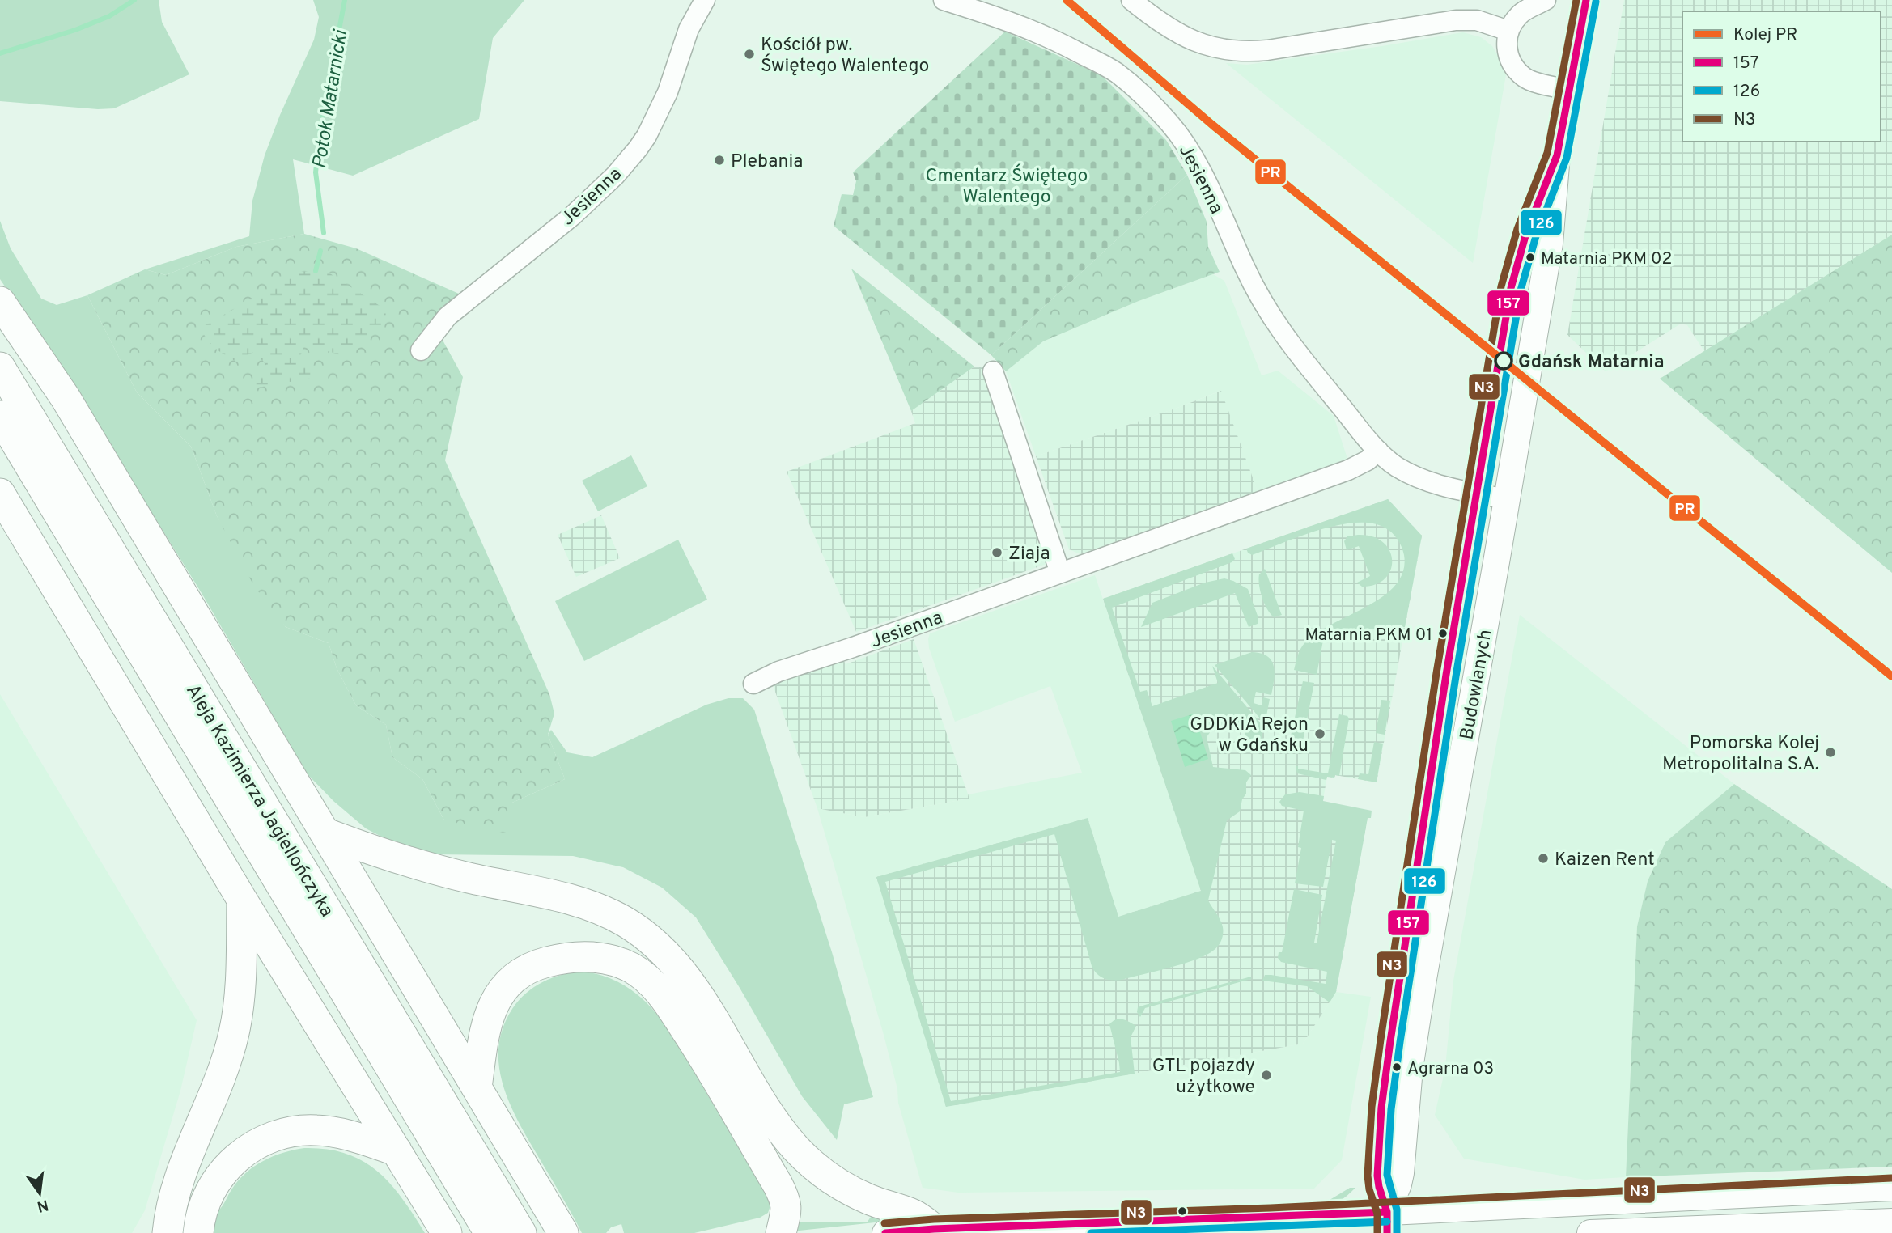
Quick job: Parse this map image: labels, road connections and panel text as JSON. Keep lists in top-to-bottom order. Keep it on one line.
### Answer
{"streets":{"highway":["Aleja Kazimierza Jagiellończyka"],"main road":["Budowlanych"],"street":["Jesienna"]},"crossings":[["Jesienna","Budowlanych"]],"water":["Potok Matarnicki"],"parks":["Cmentarz Świętego Walentego"],"places":["Kościół pw. Świętego Walentego","Plebania","Matarnia PKM 02","Gdańsk Matarnia","Ziaja","Matarnia PKM 01","GDDKiA Rejon w Gdańsku","Pomorska Kolej Metropolitalna S.A.","Kaizen Rent","Agrarna 03","GTL pojazdy użytkowe"],"lines":["rail line PR","transit line 157","transit line N3","transit line 126"],"legend":["Kolej PR","157","126","N3"],"north":"bottom"}
